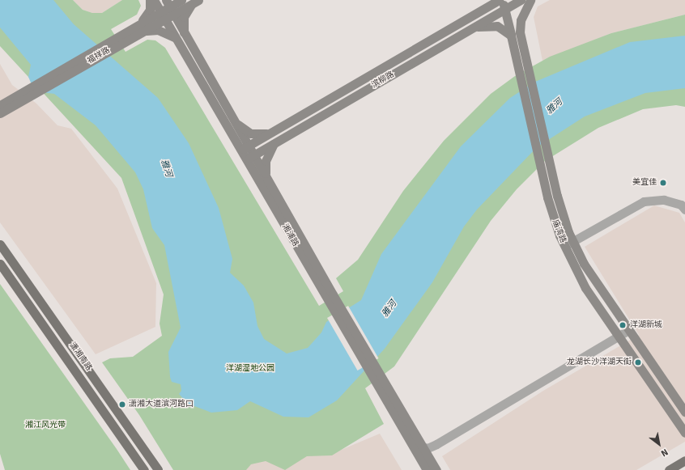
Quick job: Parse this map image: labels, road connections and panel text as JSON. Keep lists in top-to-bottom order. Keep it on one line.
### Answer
{"streets":{"main road":["福祥路","滨柳路","庙湾路","湘浦路","潇湘南路"]},"crossings":[["福祥路","湘浦路"],["滨柳路","庙湾路"],["滨柳路","湘浦路"]],"water":["雅河"],"parks":["洋湖湿地公园","湘江风光带"],"places":["美宜佳","洋湖新城","龙湖长沙洋湖天街","潇湘大道滨河路口"],"north":"bottom right"}
